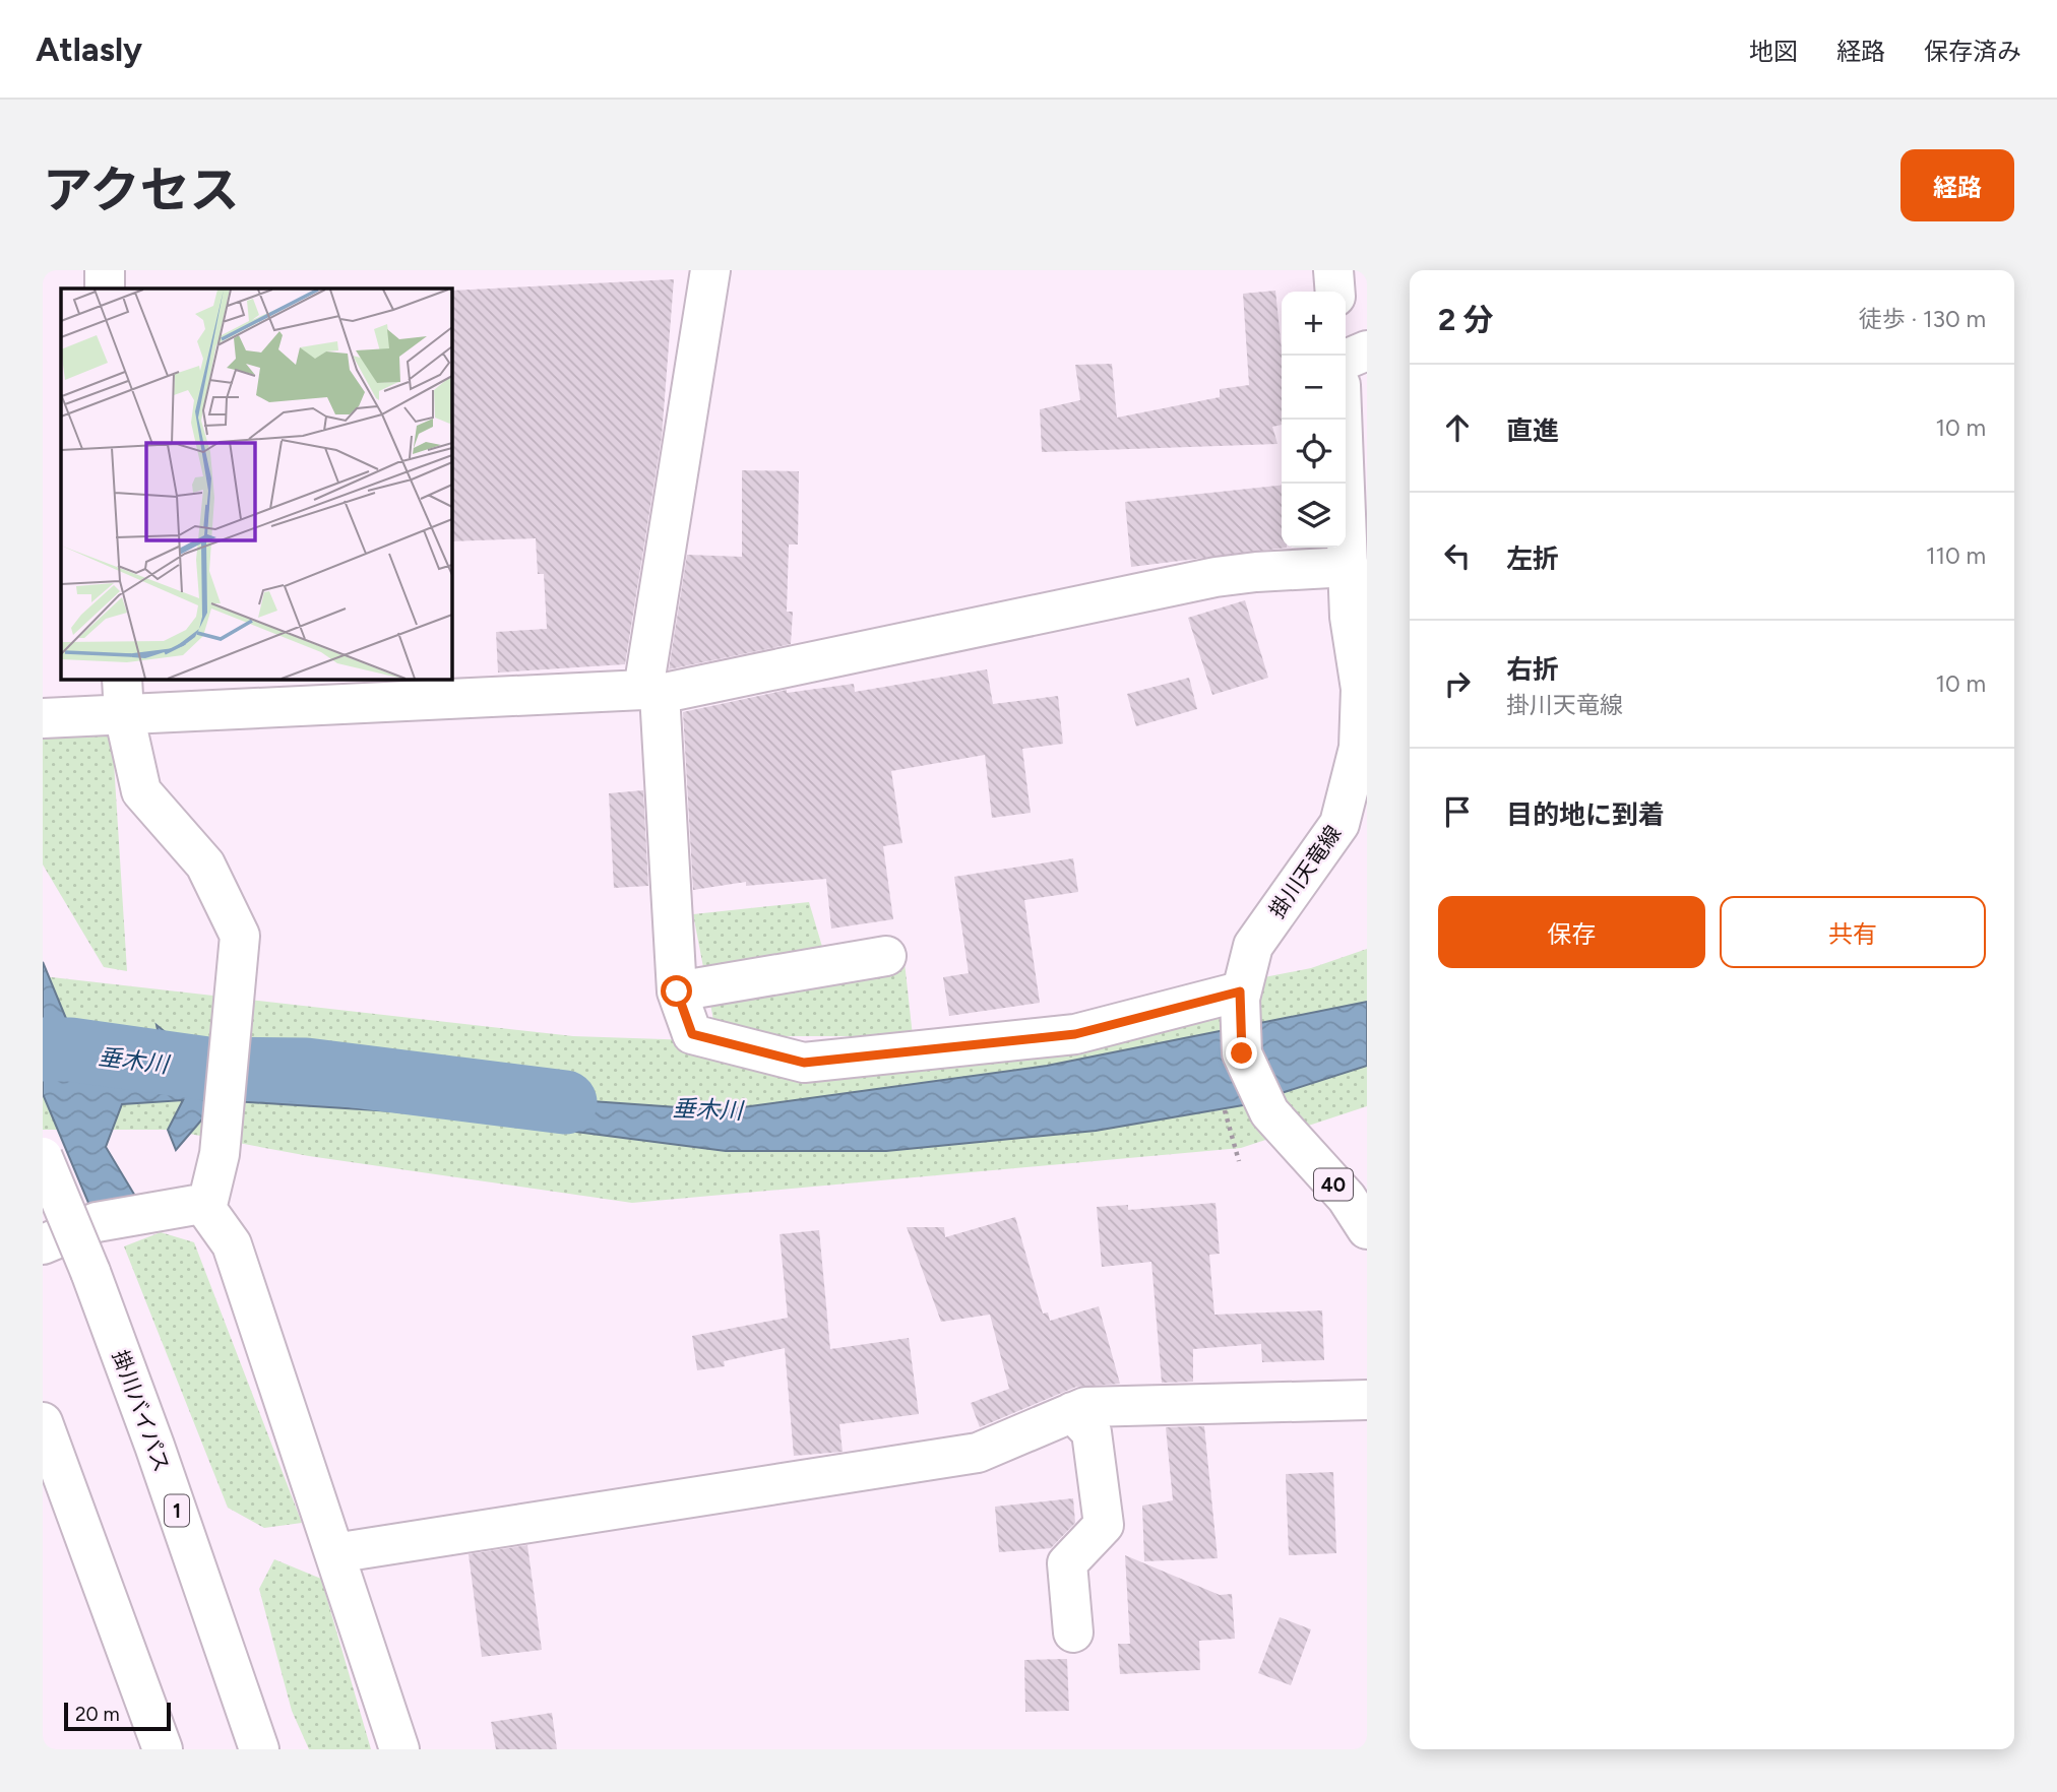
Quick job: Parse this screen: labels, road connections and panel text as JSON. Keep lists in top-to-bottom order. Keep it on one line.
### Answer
{"streets":{"main road":["掛川天竜線","40","掛川バイパス","1"]},"water":["垂木川"],"scale_bar":"20 m","page":{"header":"Atlasly","nav":["地図","経路","保存済み"],"title":"アクセス","buttons":["経路",["保存","共有"]],"heading":["2 分","徒歩 · 130 m"],"map_buttons":["+","−"],"list":[["直進","10 m"],["左折","110 m"],["右折","掛川天竜線","10 m"],"目的地に到着"],"scale":"20 m"}}
